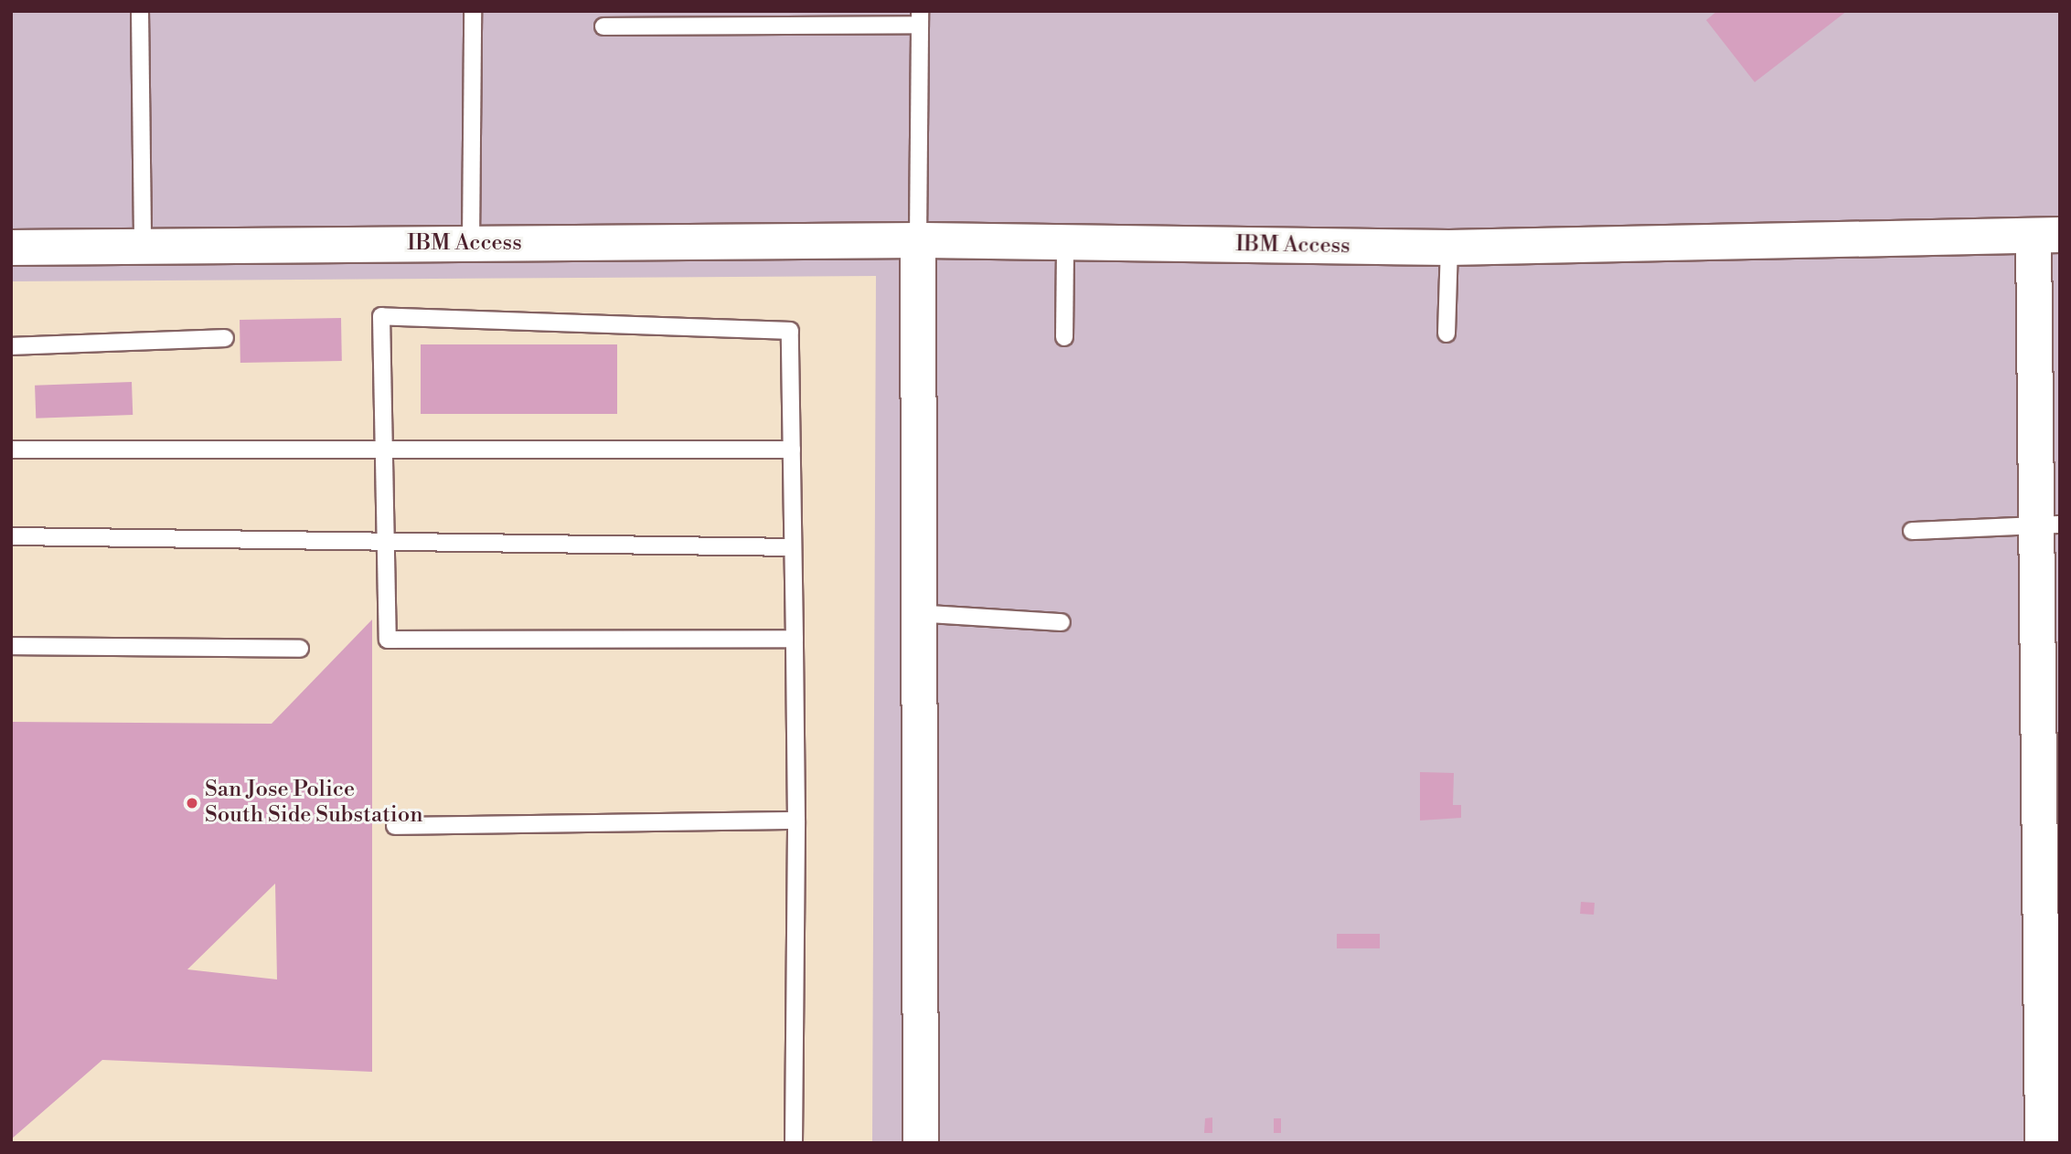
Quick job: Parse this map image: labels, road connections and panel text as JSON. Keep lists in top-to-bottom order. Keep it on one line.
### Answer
{"streets":{"street":["IBM Access"]},"places":["San Jose Police South Side Substation"]}
